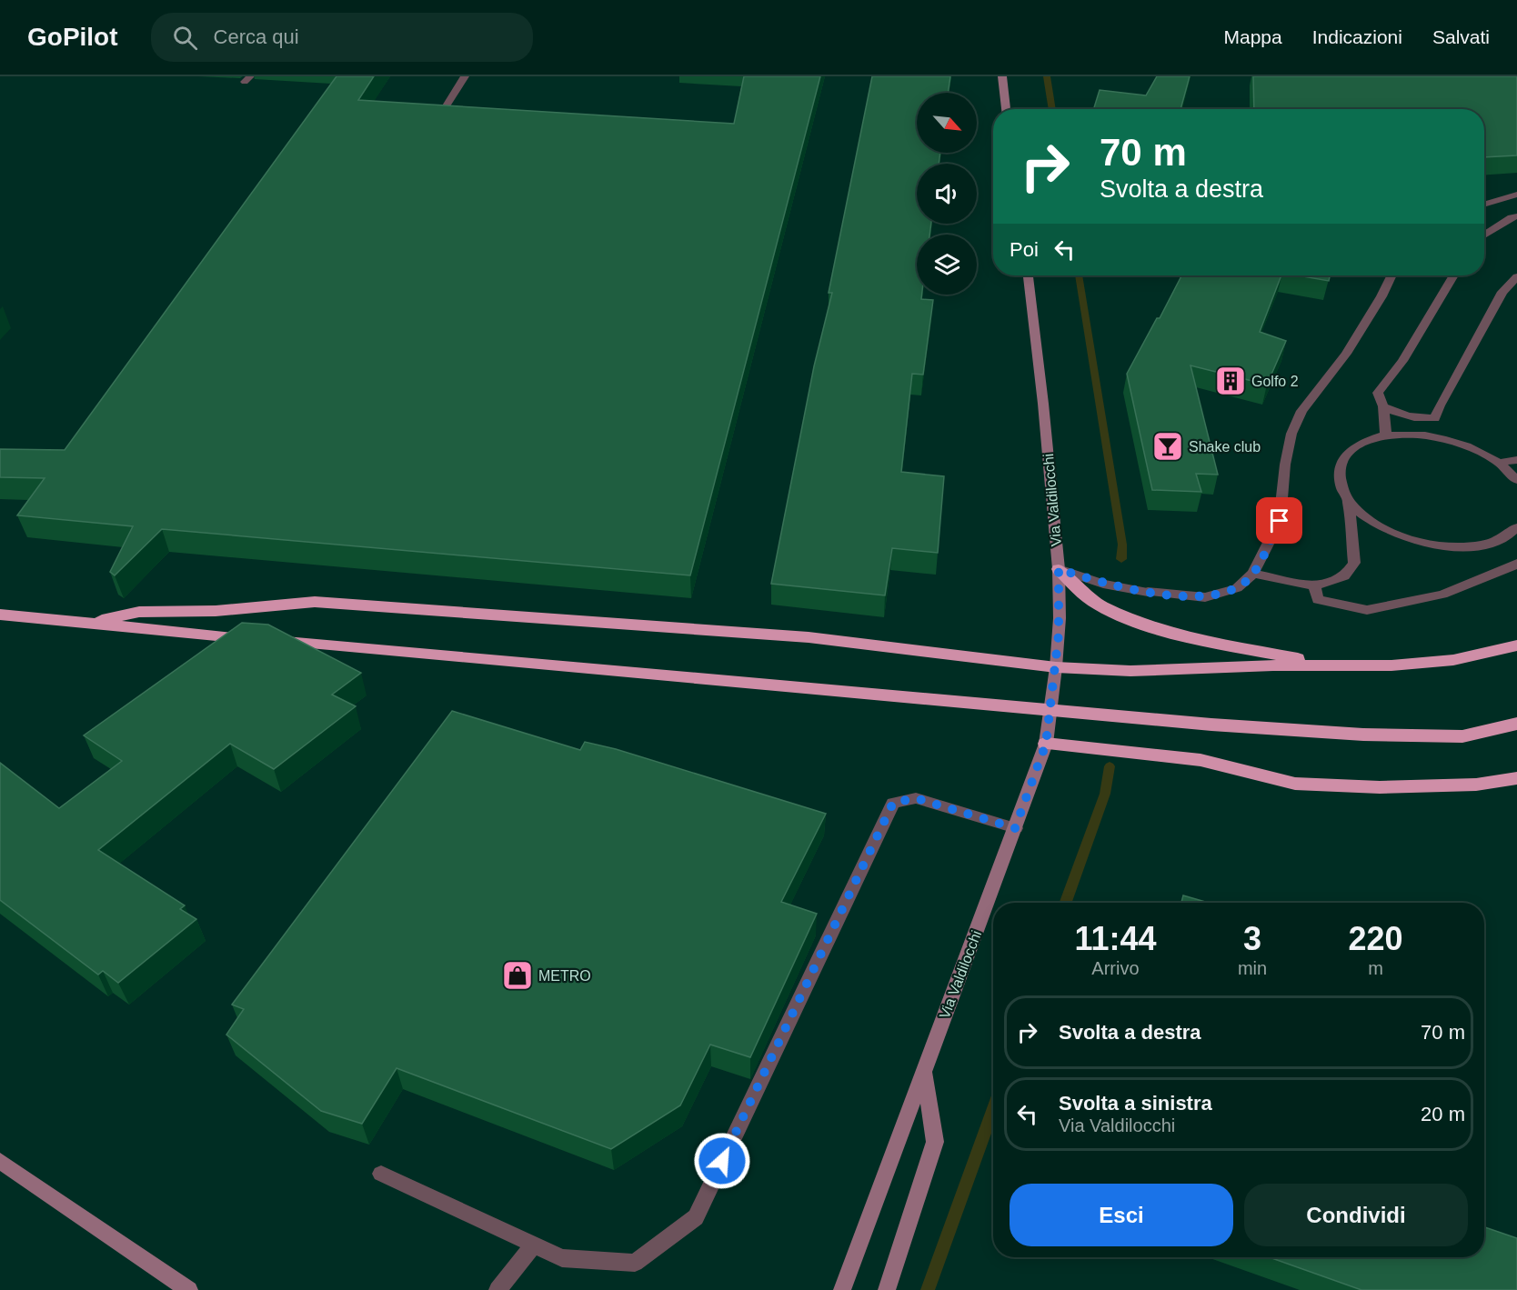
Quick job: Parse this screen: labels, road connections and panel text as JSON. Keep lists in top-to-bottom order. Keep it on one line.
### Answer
{"streets":{"main road":["Via Valdilocchi"]},"places":{"building":["Golfo 2"],"bar":["Shake club"],"shop":["METRO"]},"north":"bottom right","page":{"header":"GoPilot","search":"Cerca qui","nav":["Mappa","Indicazioni","Salvati"],"turn":["70 m","Svolta a destra"],"then":"Poi","eta":["11:44","Arrivo","3","min","220","m"],"list":[{"name":"Svolta a destra","value":"70 m"},{"name":"Svolta a sinistra","note":"Via Valdilocchi","value":"20 m"}],"buttons":["Esci","Condividi"]}}
